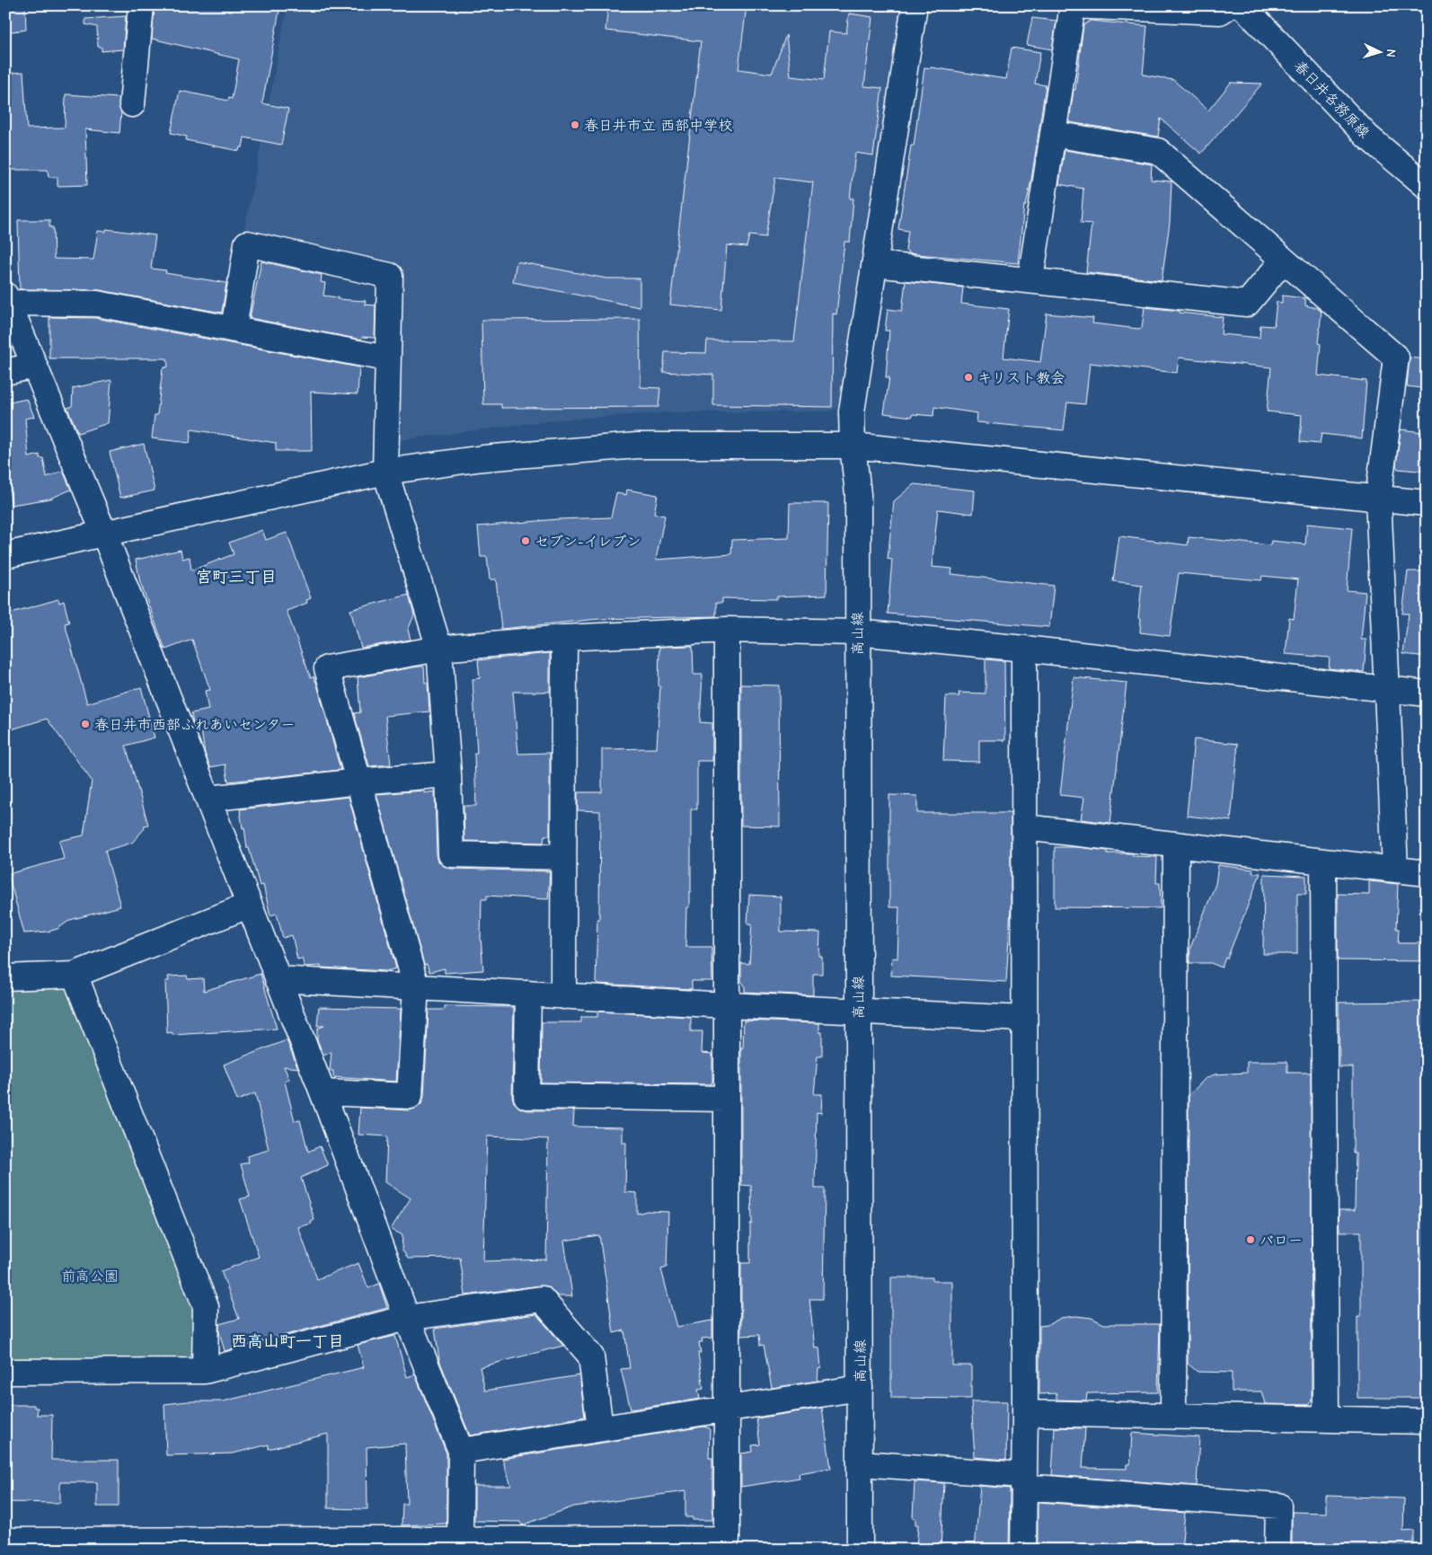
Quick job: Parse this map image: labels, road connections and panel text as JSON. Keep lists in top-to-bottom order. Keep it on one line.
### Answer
{"streets":{"street":["春日井各務原線","高山線"]},"districts":["宮町三丁目","西高山町一丁目"],"parks":["前高公園"],"places":["春日井市立 西部中学校","キリスト教会","セブン-イレブン","春日井市西部ふれあいセンター","バロー"],"north":"right"}
